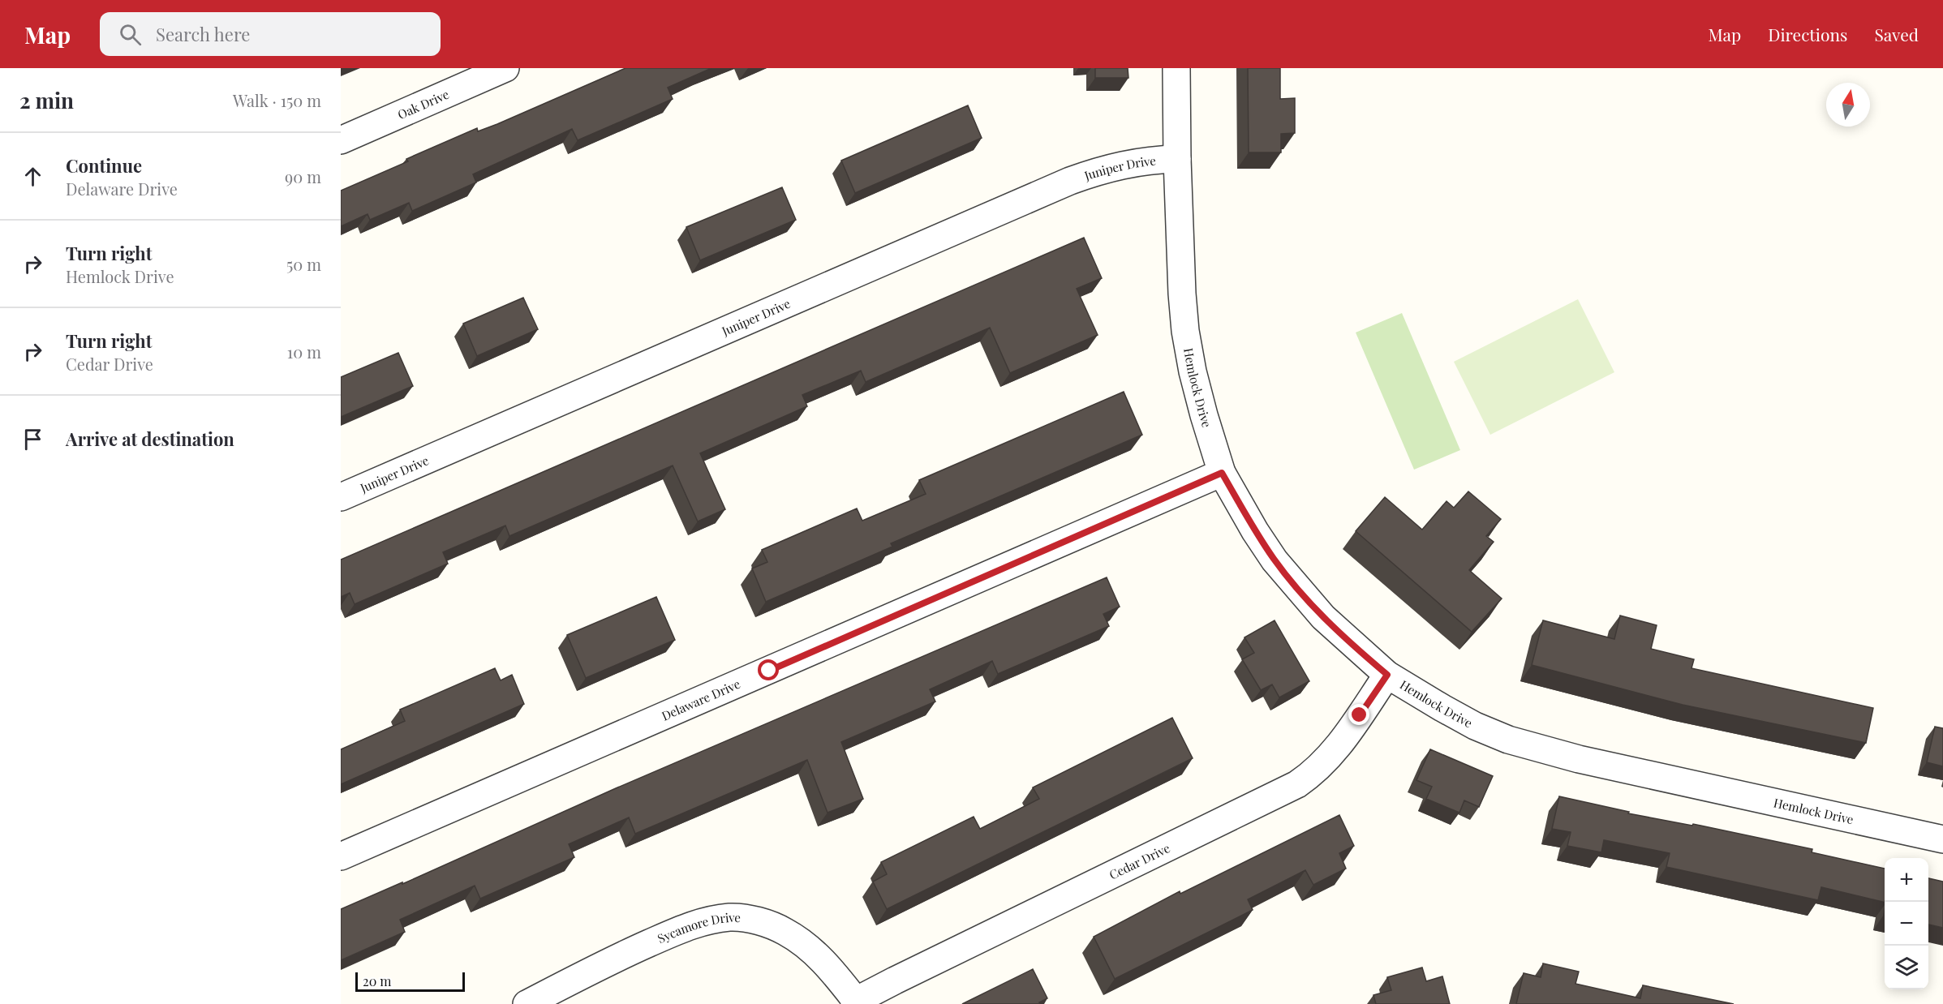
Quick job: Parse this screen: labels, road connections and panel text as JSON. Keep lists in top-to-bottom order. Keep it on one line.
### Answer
{"streets":{"street":["Oak Drive","Juniper Drive","Hemlock Drive","Delaware Drive","Cedar Drive","Sycamore Drive"]},"crossings":[["Juniper Drive","Hemlock Drive"],["Hemlock Drive","Delaware Drive"],["Hemlock Drive","Cedar Drive"],["Cedar Drive","Sycamore Drive"]],"scale_bar":"20 m","north":"top","page":{"header":"Map","search":"Search here","nav":["Map","Directions","Saved"],"heading":["2 min","Walk · 150 m"],"list":[["Continue","Delaware Drive","90 m"],["Turn right","Hemlock Drive","50 m"],["Turn right","Cedar Drive","10 m"],"Arrive at destination"],"map_buttons":["+","−"],"scale":"20 m"}}
